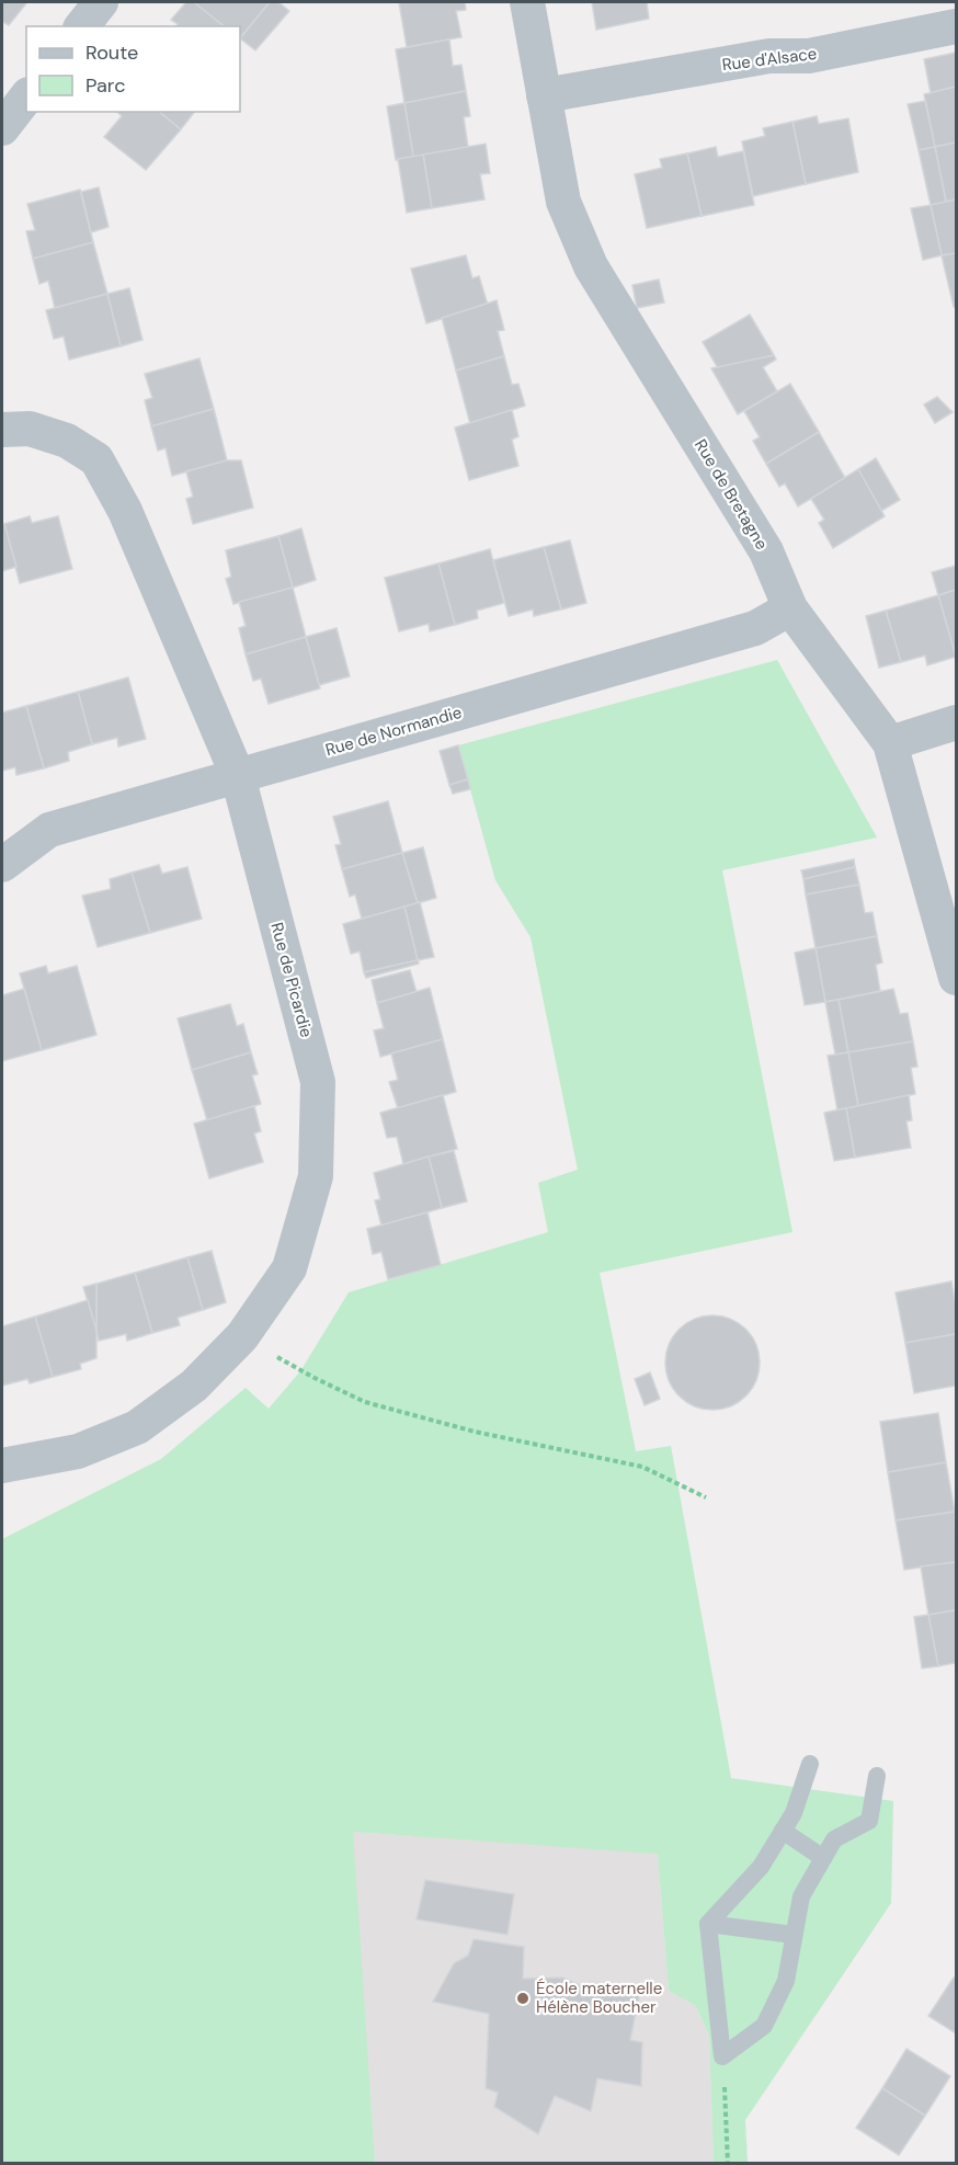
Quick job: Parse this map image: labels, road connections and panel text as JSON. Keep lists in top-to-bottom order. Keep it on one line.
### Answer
{"streets":{"street":["Rue d'Alsace","Rue de Bretagne","Rue de Normandie","Rue de Picardie"]},"crossings":[["Rue d'Alsace","Rue de Bretagne"],["Rue de Bretagne","Rue de Normandie"],["Rue de Normandie","Rue de Picardie"]],"places":["École maternelle Hélène Boucher"],"legend":["Route","Parc"]}
